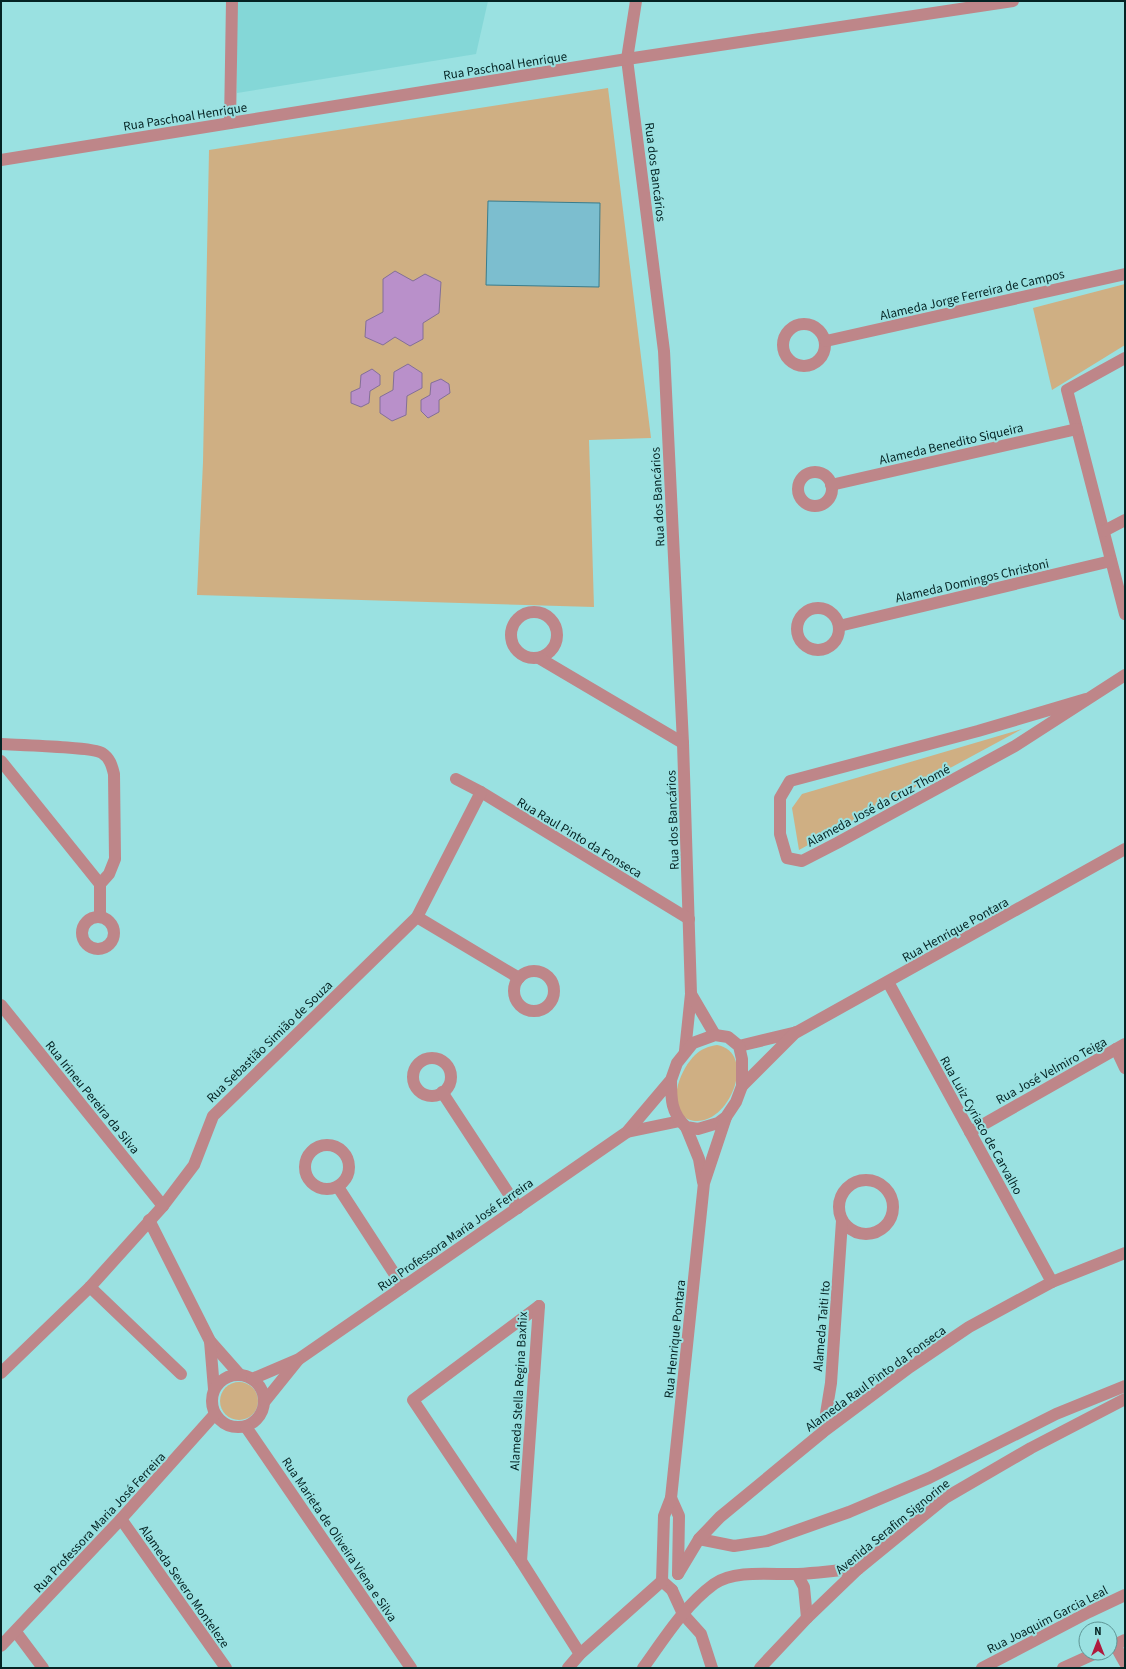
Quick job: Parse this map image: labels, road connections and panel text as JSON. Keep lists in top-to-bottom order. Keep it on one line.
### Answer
{"streets":{"street":["Rua Paschoal Henrique","Rua dos Bancários","Alameda Jorge Ferreira de Campos","Alameda Benedito Siqueira","Alameda Domingos Christoni","Alameda José da Cruz Thomé","Rua Raul Pinto da Fonseca","Rua Henrique Pontara","Rua Sebastião Simião de Souza","Rua José Velmiro Teiga","Rua Irineu Pereira da Silva","Rua Luiz Cyriaco de Carvalho","Rua Professora Maria José Ferreira","Alameda Taiti Ito","Alameda Raul Pinto da Fonseca","Alameda Stella Regina Baxhix","Avenida Serafim Signorine","Rua Marieta de Oliveira Viena e Silva","Alameda Severo Monteleze","Rua Joaquim Garcia Leal"]},"crossings":[["Rua Paschoal Henrique","Rua dos Bancários"],["Rua dos Bancários","Rua Raul Pinto da Fonseca"],["Rua dos Bancários","Rua Henrique Pontara"],["Rua dos Bancários","Rua Professora Maria José Ferreira"],["Rua Raul Pinto da Fonseca","Rua Sebastião Simião de Souza"],["Rua Henrique Pontara","Rua Luiz Cyriaco de Carvalho"],["Rua Henrique Pontara","Rua Professora Maria José Ferreira"],["Rua Henrique Pontara","Alameda Raul Pinto da Fonseca"],["Rua Sebastião Simião de Souza","Rua Irineu Pereira da Silva"],["Rua José Velmiro Teiga","Rua Luiz Cyriaco de Carvalho"],["Rua Luiz Cyriaco de Carvalho","Alameda Raul Pinto da Fonseca"],["Rua Professora Maria José Ferreira","Rua Marieta de Oliveira Viena e Silva"],["Rua Professora Maria José Ferreira","Alameda Severo Monteleze"],["Alameda Taiti Ito","Alameda Raul Pinto da Fonseca"]],"north":"top"}
